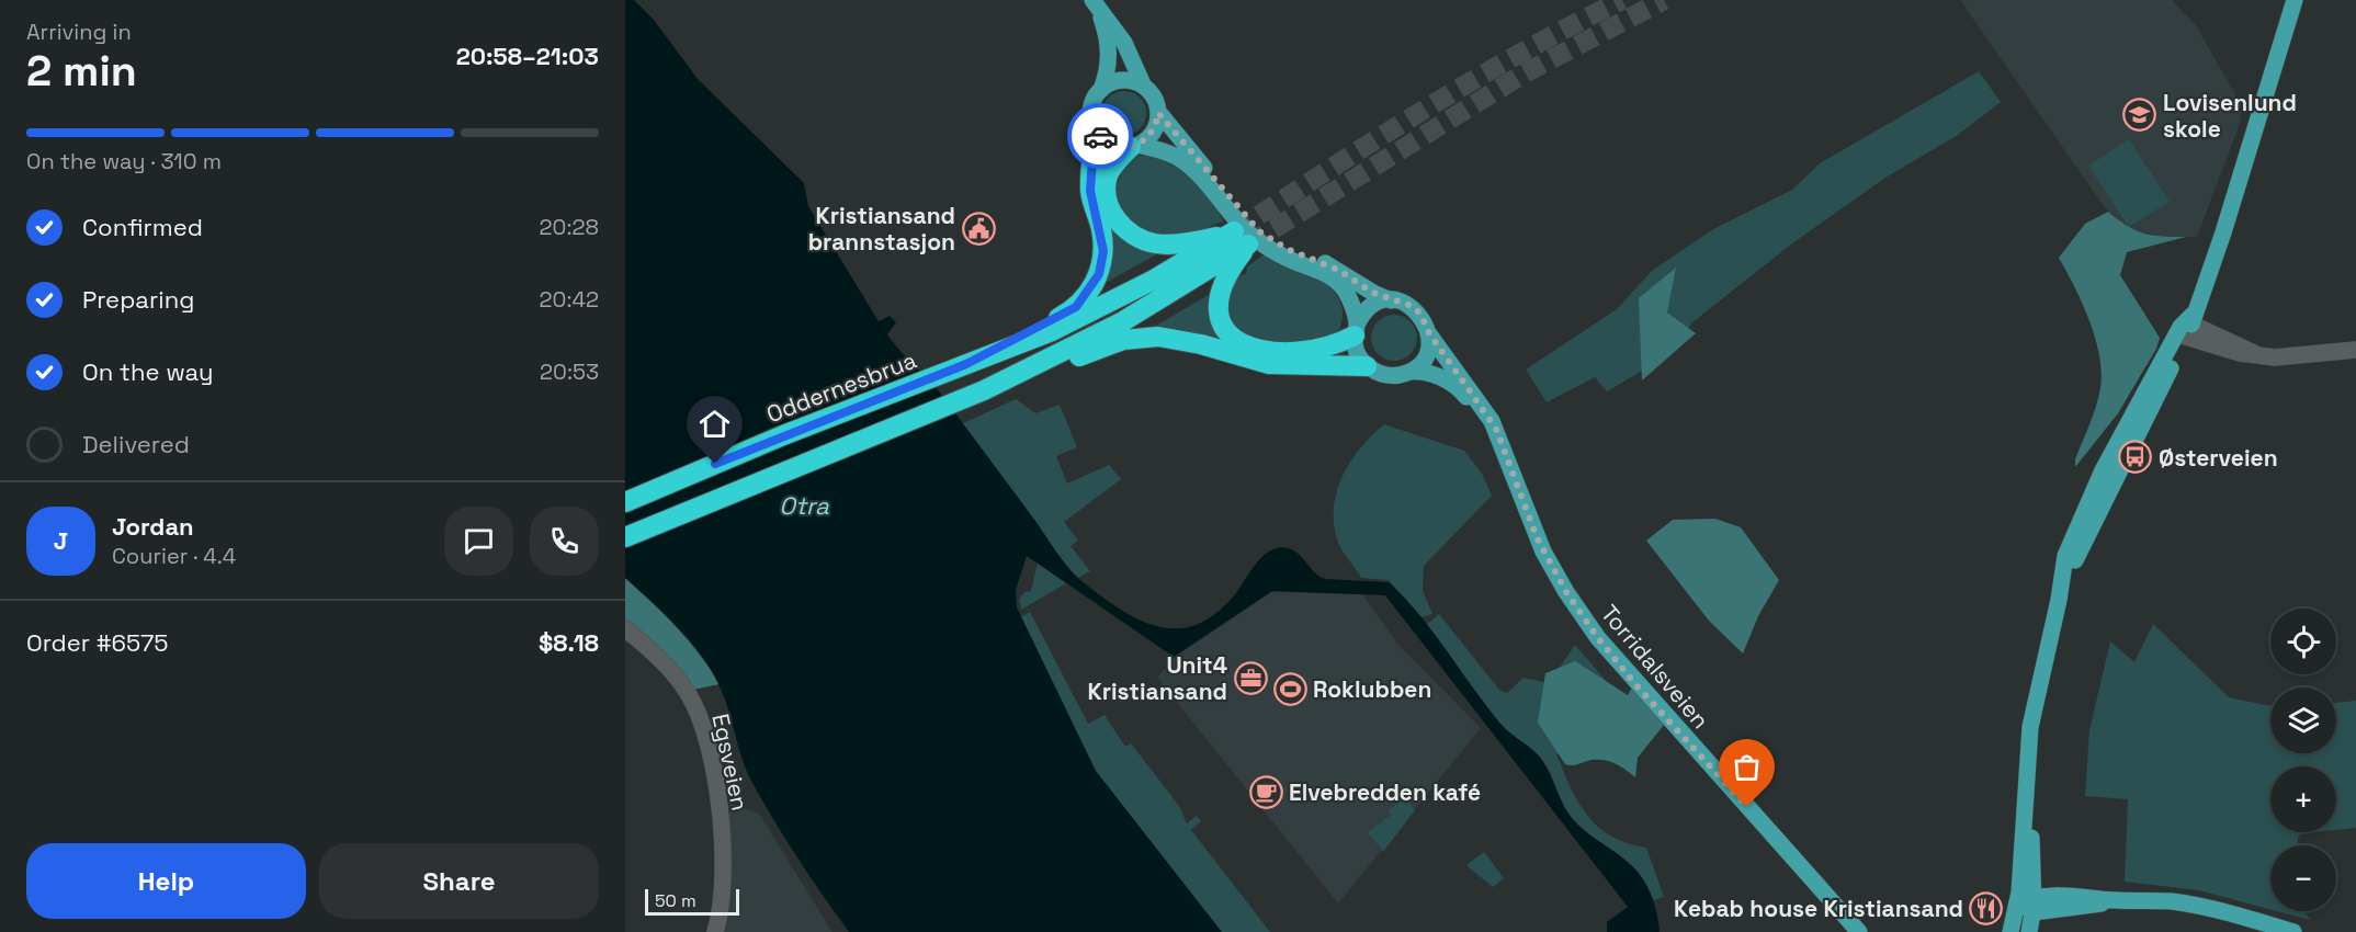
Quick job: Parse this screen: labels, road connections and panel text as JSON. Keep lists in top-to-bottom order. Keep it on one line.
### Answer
{"streets":{"highway":["Oddernesbrua"],"main road":["Torridalsveien"],"street":["Egsveien"]},"water":["Otra"],"places":{"school or university":["Lovisenlund skole"],"public building":["Kristiansand brannstasjon"],"bus stop":["Østerveien"],"office":["Unit4 Kristiansand"],"sports":["Roklubben"],"cafe":["Elvebredden kafé"],"restaurant":["Kebab house Kristiansand"]},"scale_bar":"50 m","page":{"heading":["2 min","Arriving in","20:58–21:03"],"panel":["Jordan","Courier · 4.4","Order #6575","$8.18"],"bar":"On the way · 310 m","list":[["Confirmed","20:28"],["Preparing","20:42"],["On the way","20:53"],"Delivered"],"round":"J","map_buttons":["+","−"],"buttons":["Help","Share"],"scale":"50 m"}}
